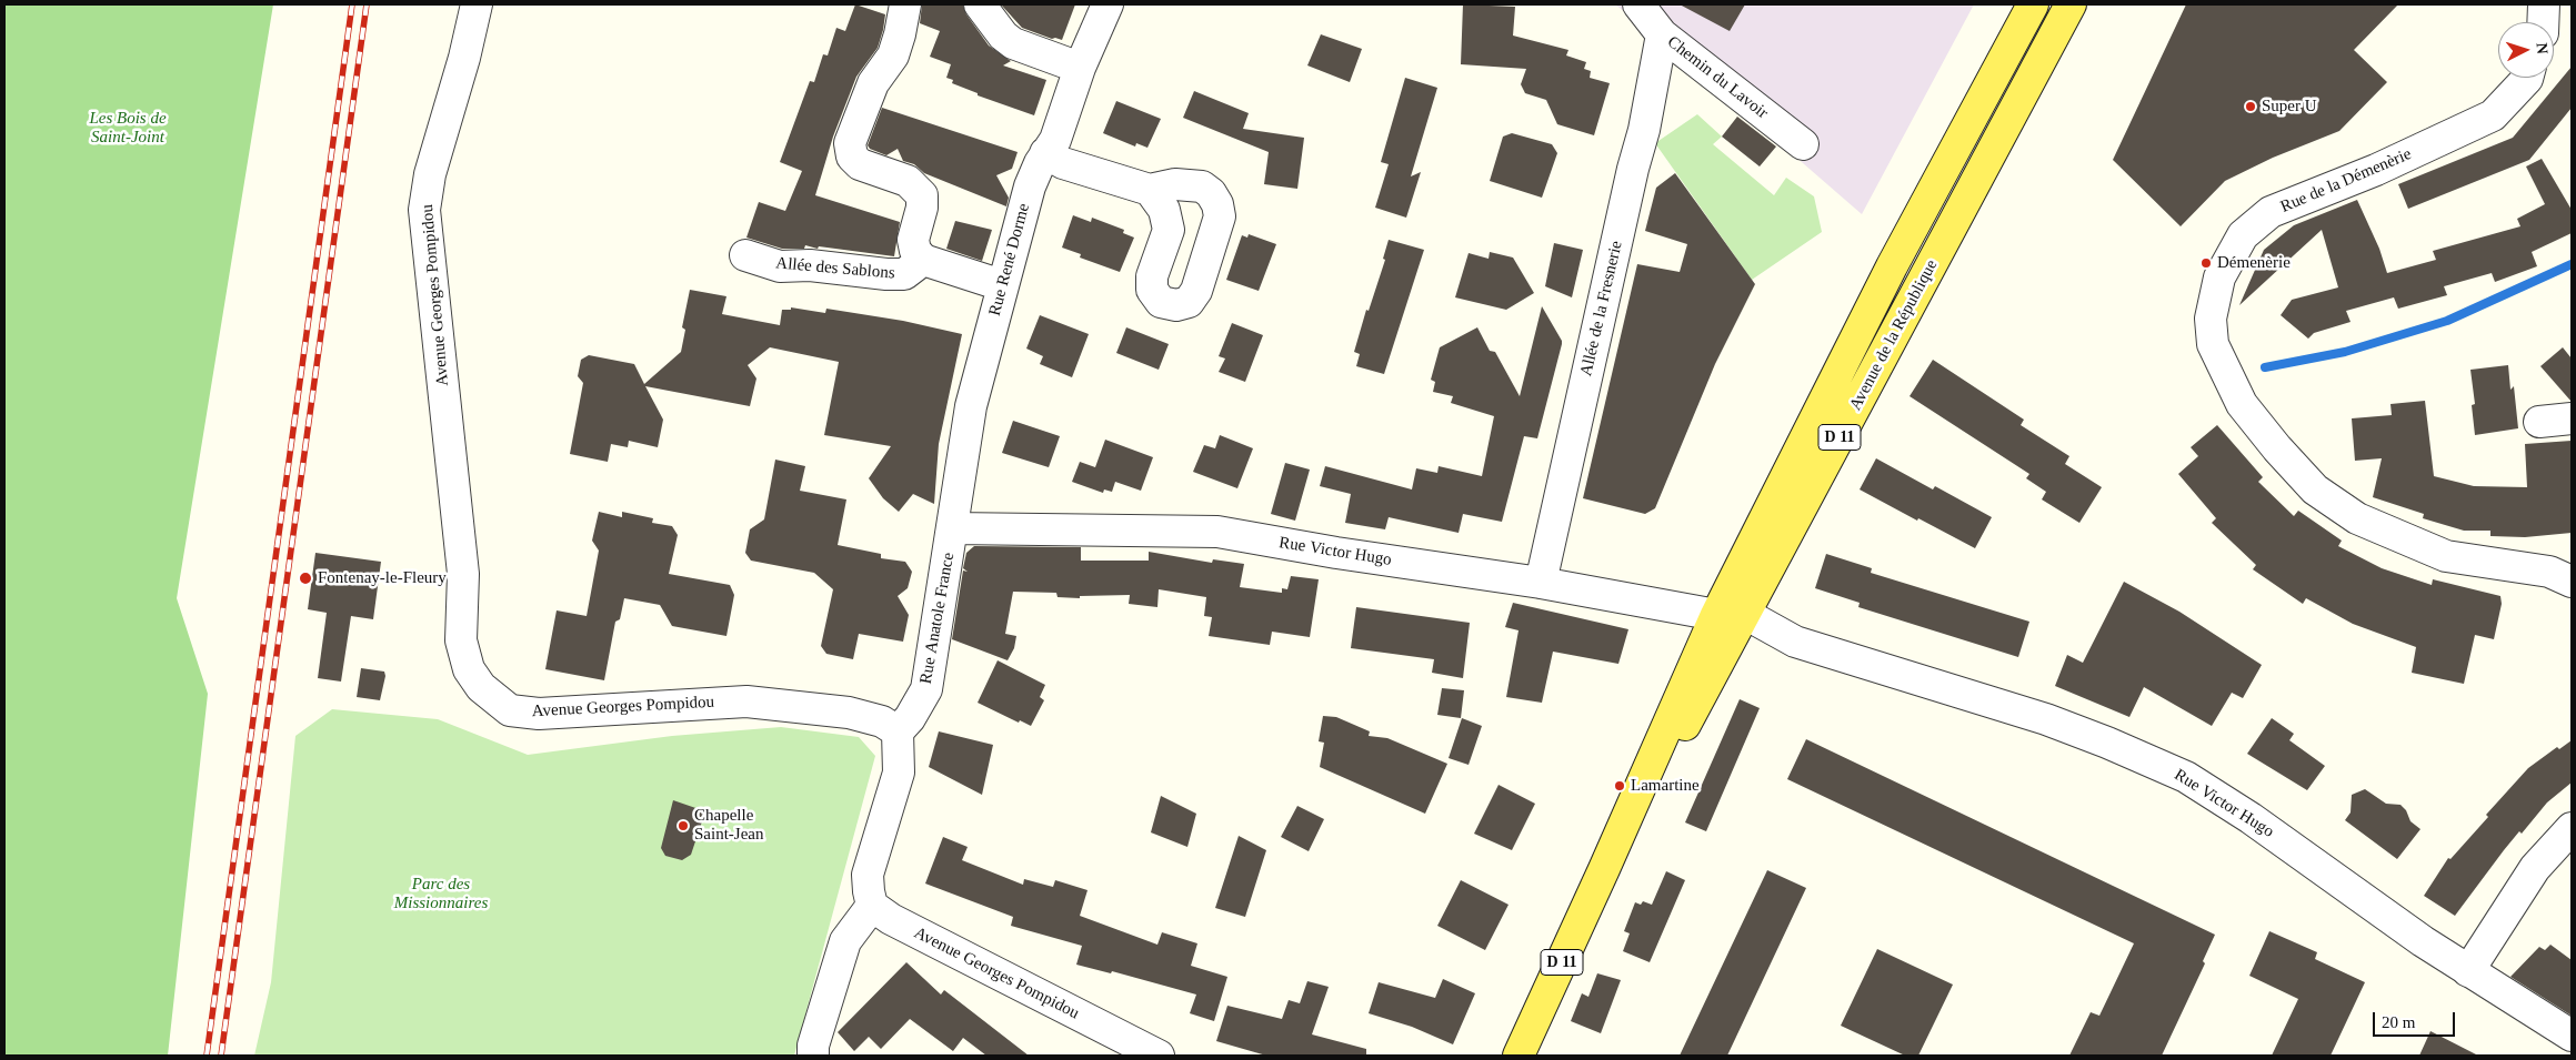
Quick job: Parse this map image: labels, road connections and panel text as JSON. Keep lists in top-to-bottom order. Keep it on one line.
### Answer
{"streets":{"main road":["Avenue de la République","D 11"],"street":["Chemin du Lavoir","Rue de la Démenèrie","Rue René Dorme","Allée des Sablons","Avenue Georges Pompidou","Allée de la Fresnerie","Rue Victor Hugo","Rue Anatole France"]},"crossings":[["Chemin du Lavoir","Allée de la Fresnerie"],["Rue René Dorme","Rue Victor Hugo"],["Rue René Dorme","Rue Anatole France"],["Avenue Georges Pompidou","Rue Anatole France"],["Allée de la Fresnerie","Rue Victor Hugo"],["Avenue de la République","Rue Victor Hugo"],["Rue Victor Hugo","Rue Anatole France"]],"parks":["Les Bois de Saint-Joint","Parc des Missionnaires"],"places":["Super U","Démenèrie","Fontenay-le-Fleury","Lamartine","Chapelle Saint-Jean"],"scale_bar":"20 m","north":"right"}
